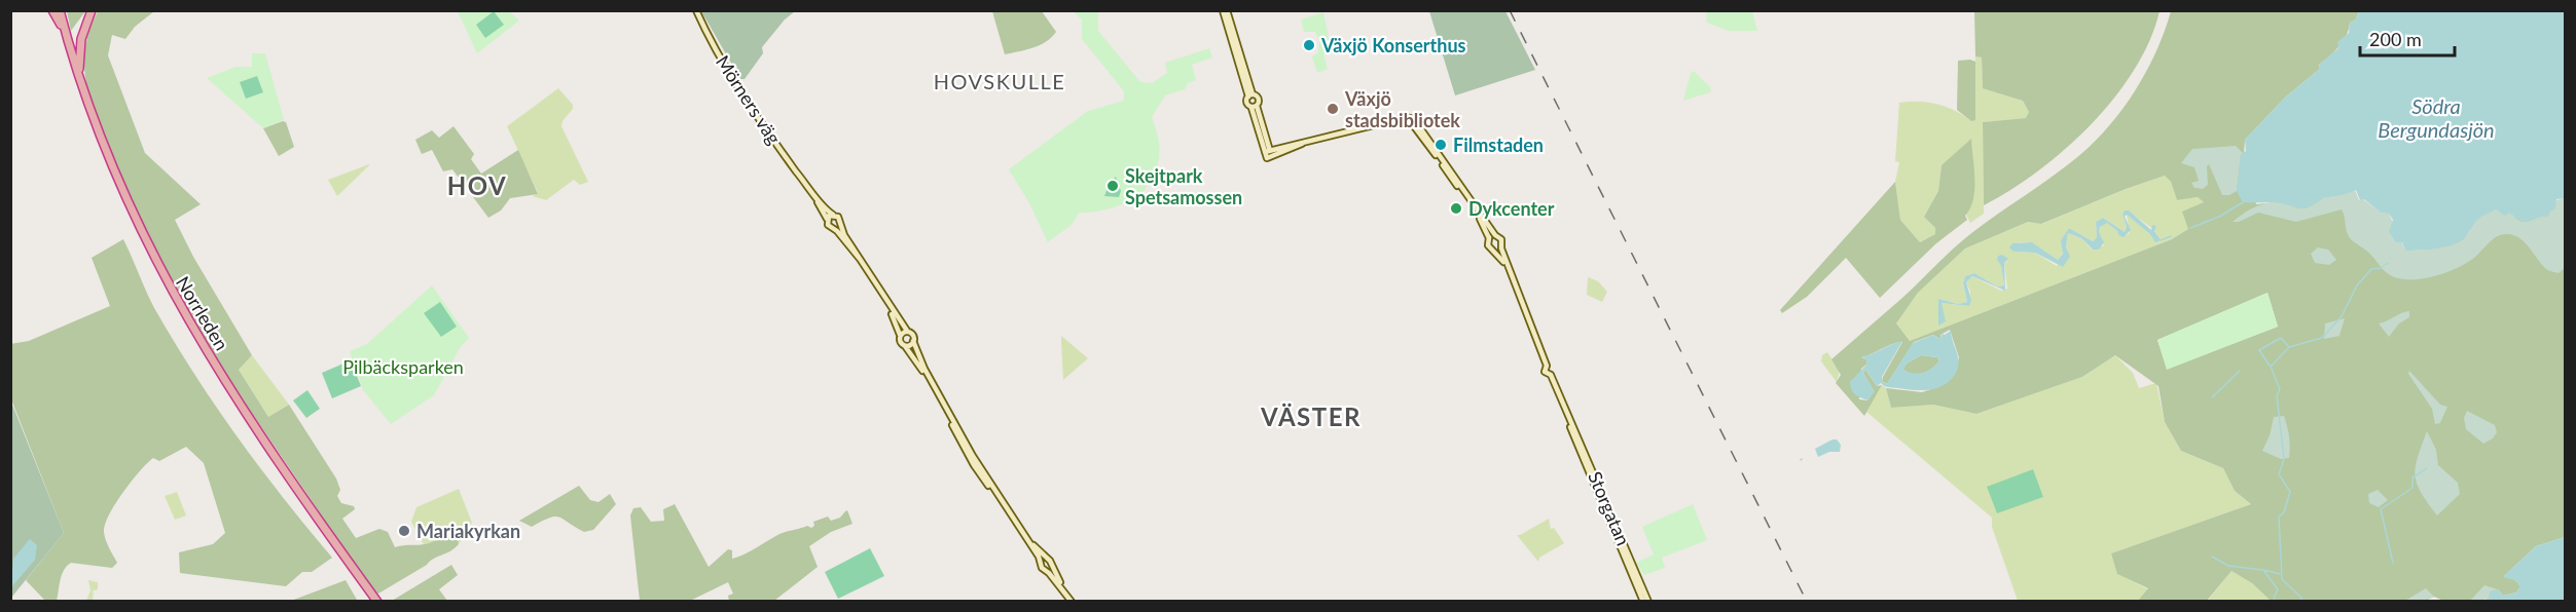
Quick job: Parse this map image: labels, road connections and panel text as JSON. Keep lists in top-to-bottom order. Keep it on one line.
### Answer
{"streets":{"highway":["Norrleden"],"main road":["Mörners väg","Storgatan"]},"districts":["HOVSKULLE","HOV","VÄSTER"],"water":["Södra Bergundasjön"],"parks":["Pilbäcksparken"],"places":["Växjö Konserthus","Växjö stadsbibliotek","Filmstaden","Skejtpark Spetsamossen","Dykcenter","Mariakyrkan"],"scale_bar":"200 m"}
